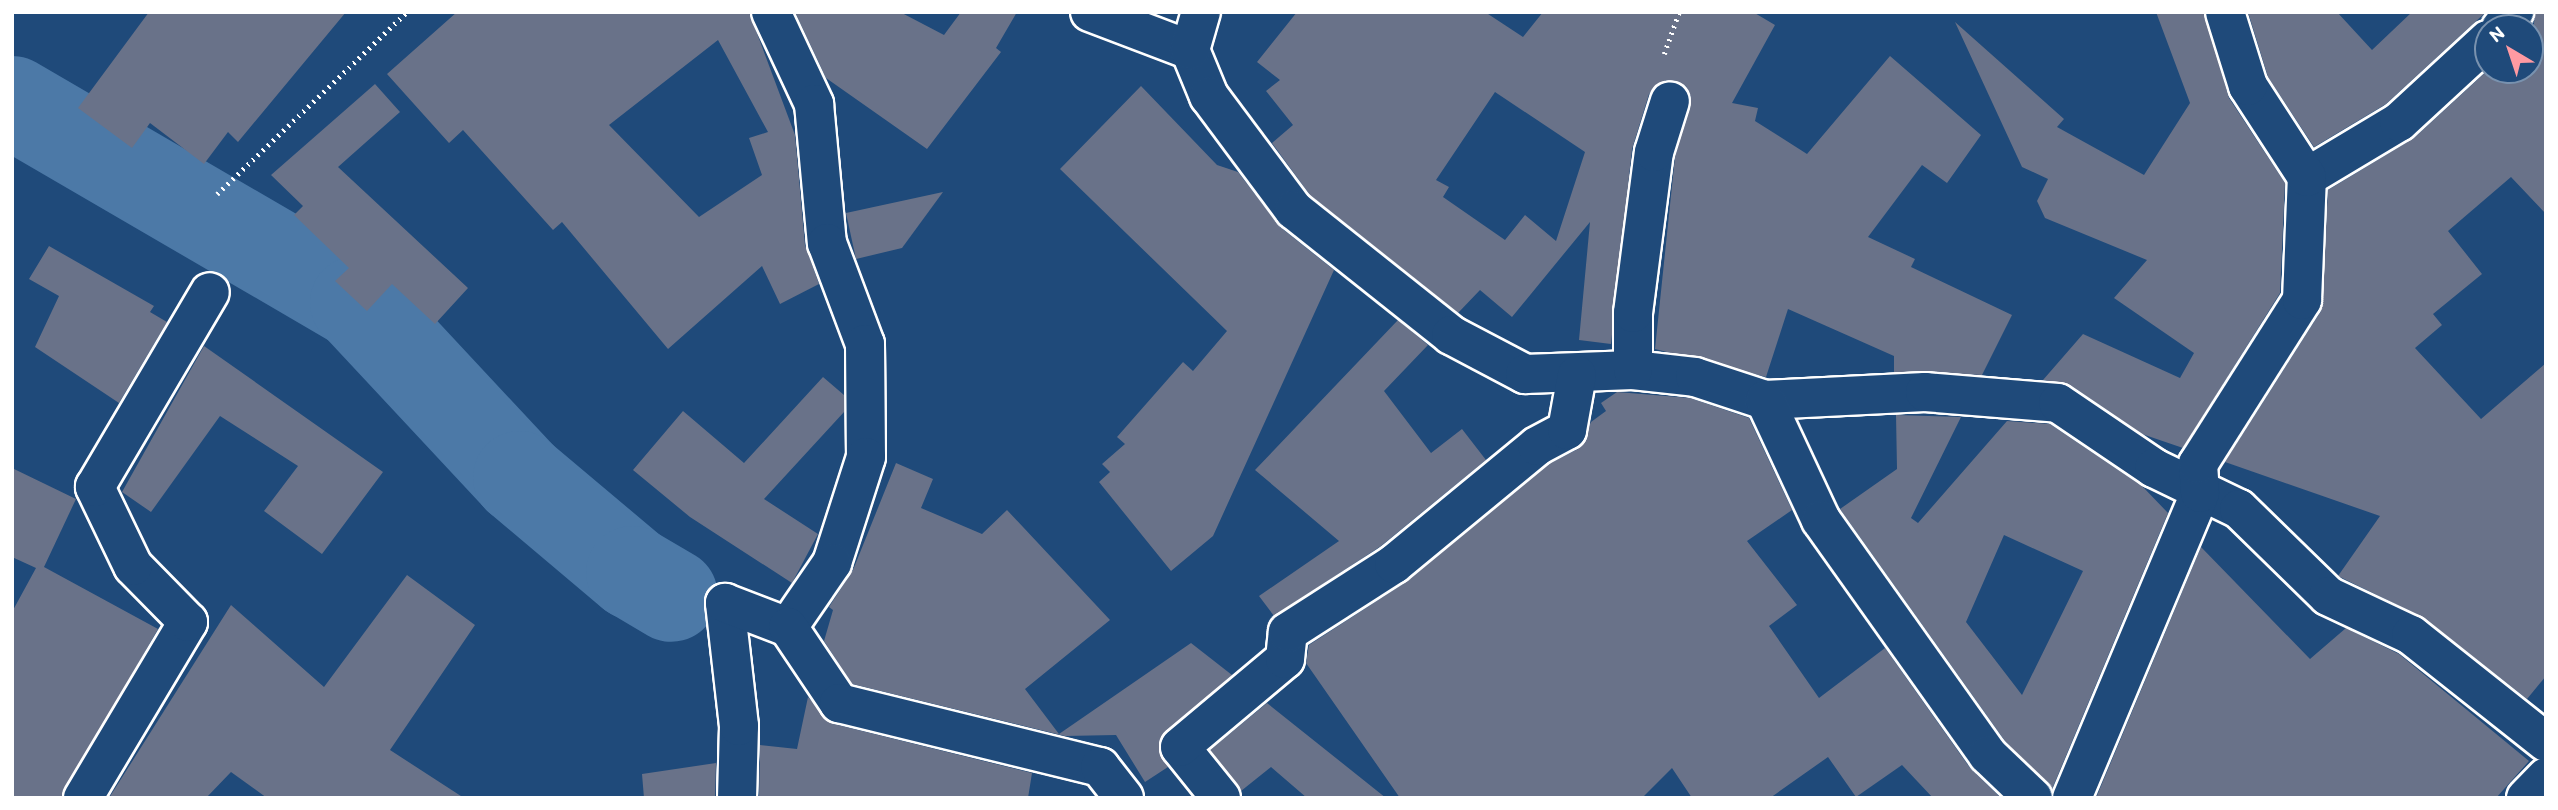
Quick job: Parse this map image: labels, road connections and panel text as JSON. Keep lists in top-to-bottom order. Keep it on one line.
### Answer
{"north":"top left"}
